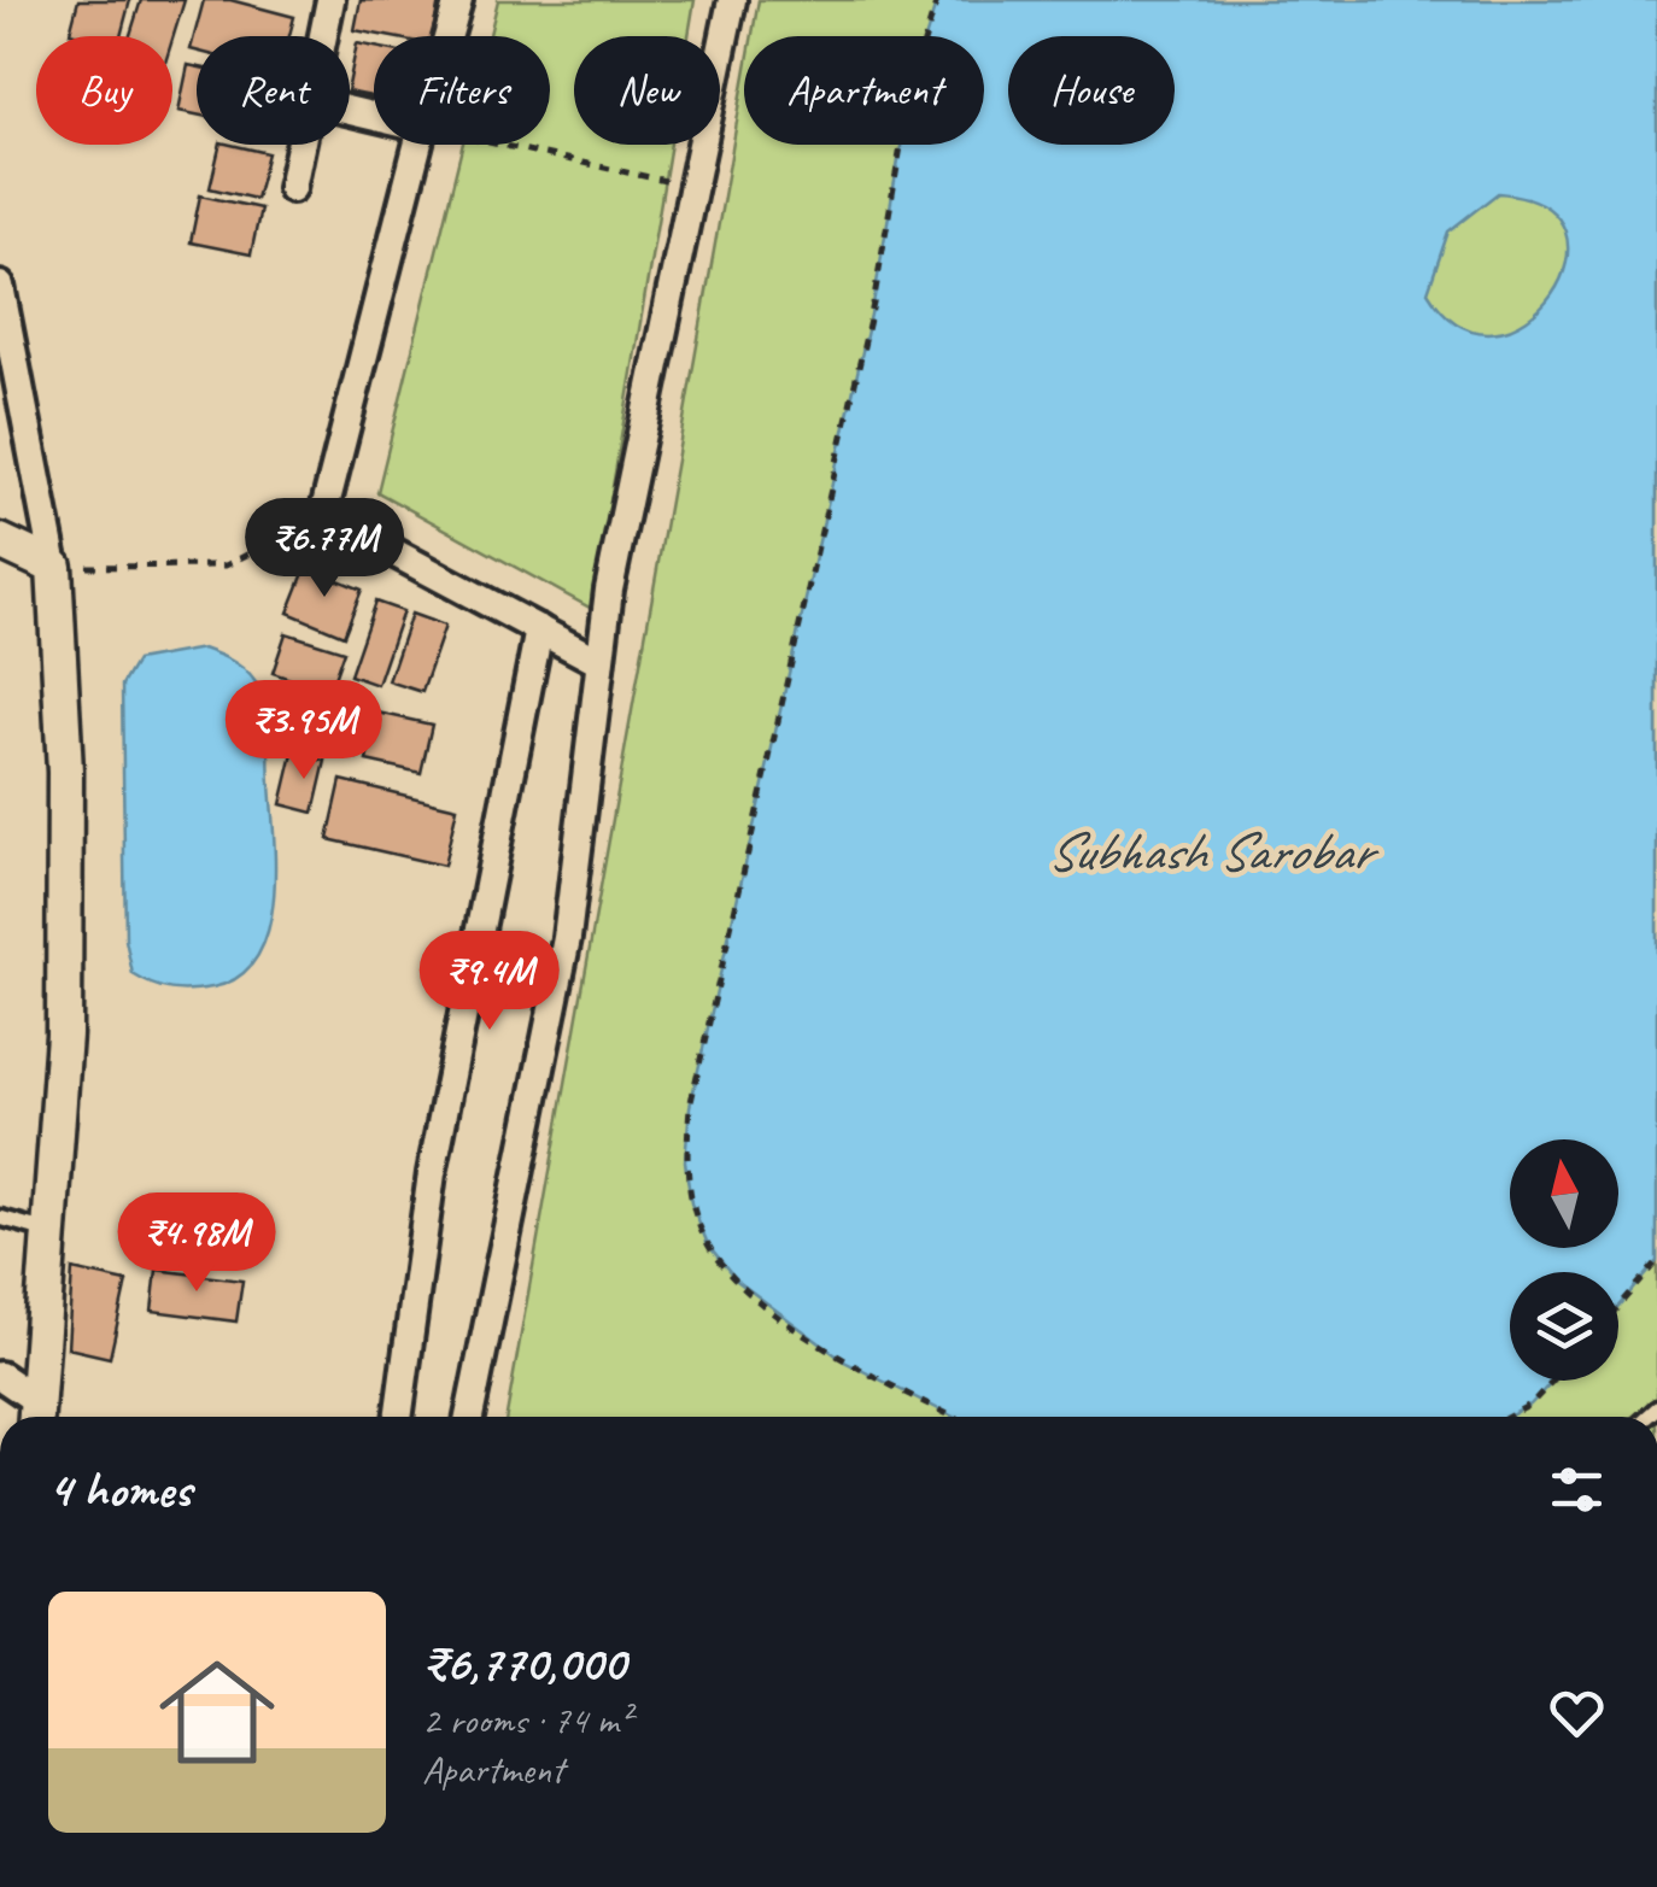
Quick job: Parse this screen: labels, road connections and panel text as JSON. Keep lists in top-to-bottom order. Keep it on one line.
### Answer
{"water":["Subhash Sarobar"],"north":"top","page":{"chip":["Buy","Rent","Filters","New","Apartment","House"],"price":["₹6.77M","₹3.95M","₹9.4M","₹4.98M"],"heading":"4 homes","list":[{"name":"₹6,770,000","note":"2 rooms · 74 m² · Apartment"}]}}
